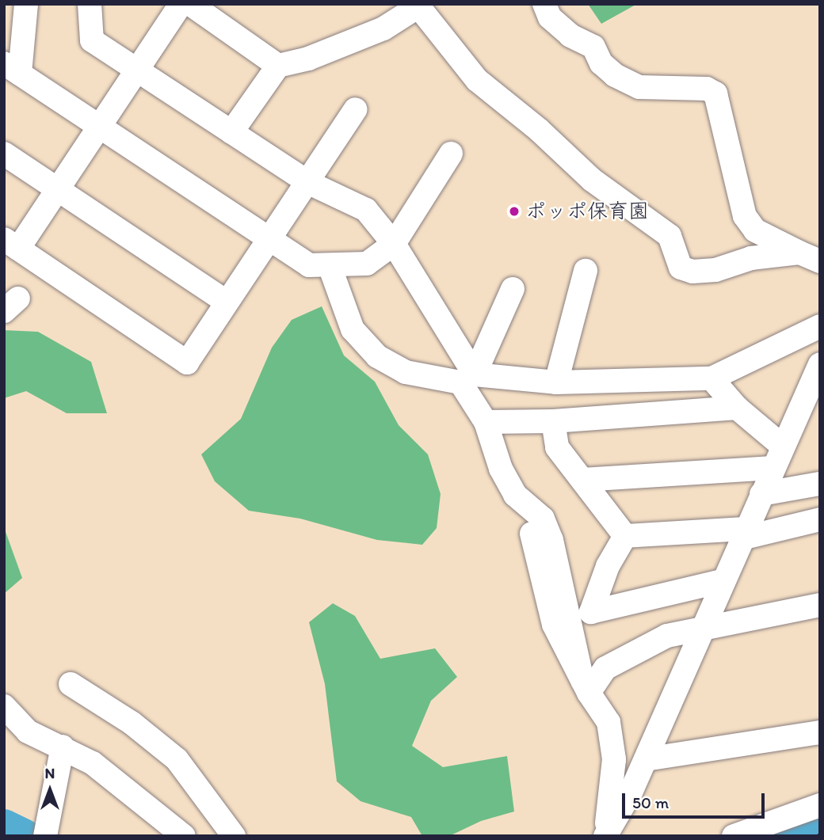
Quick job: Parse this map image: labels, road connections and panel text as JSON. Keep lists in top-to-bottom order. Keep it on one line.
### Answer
{"places":["ポッポ保育園"],"scale_bar":"50 m","north":"top"}
